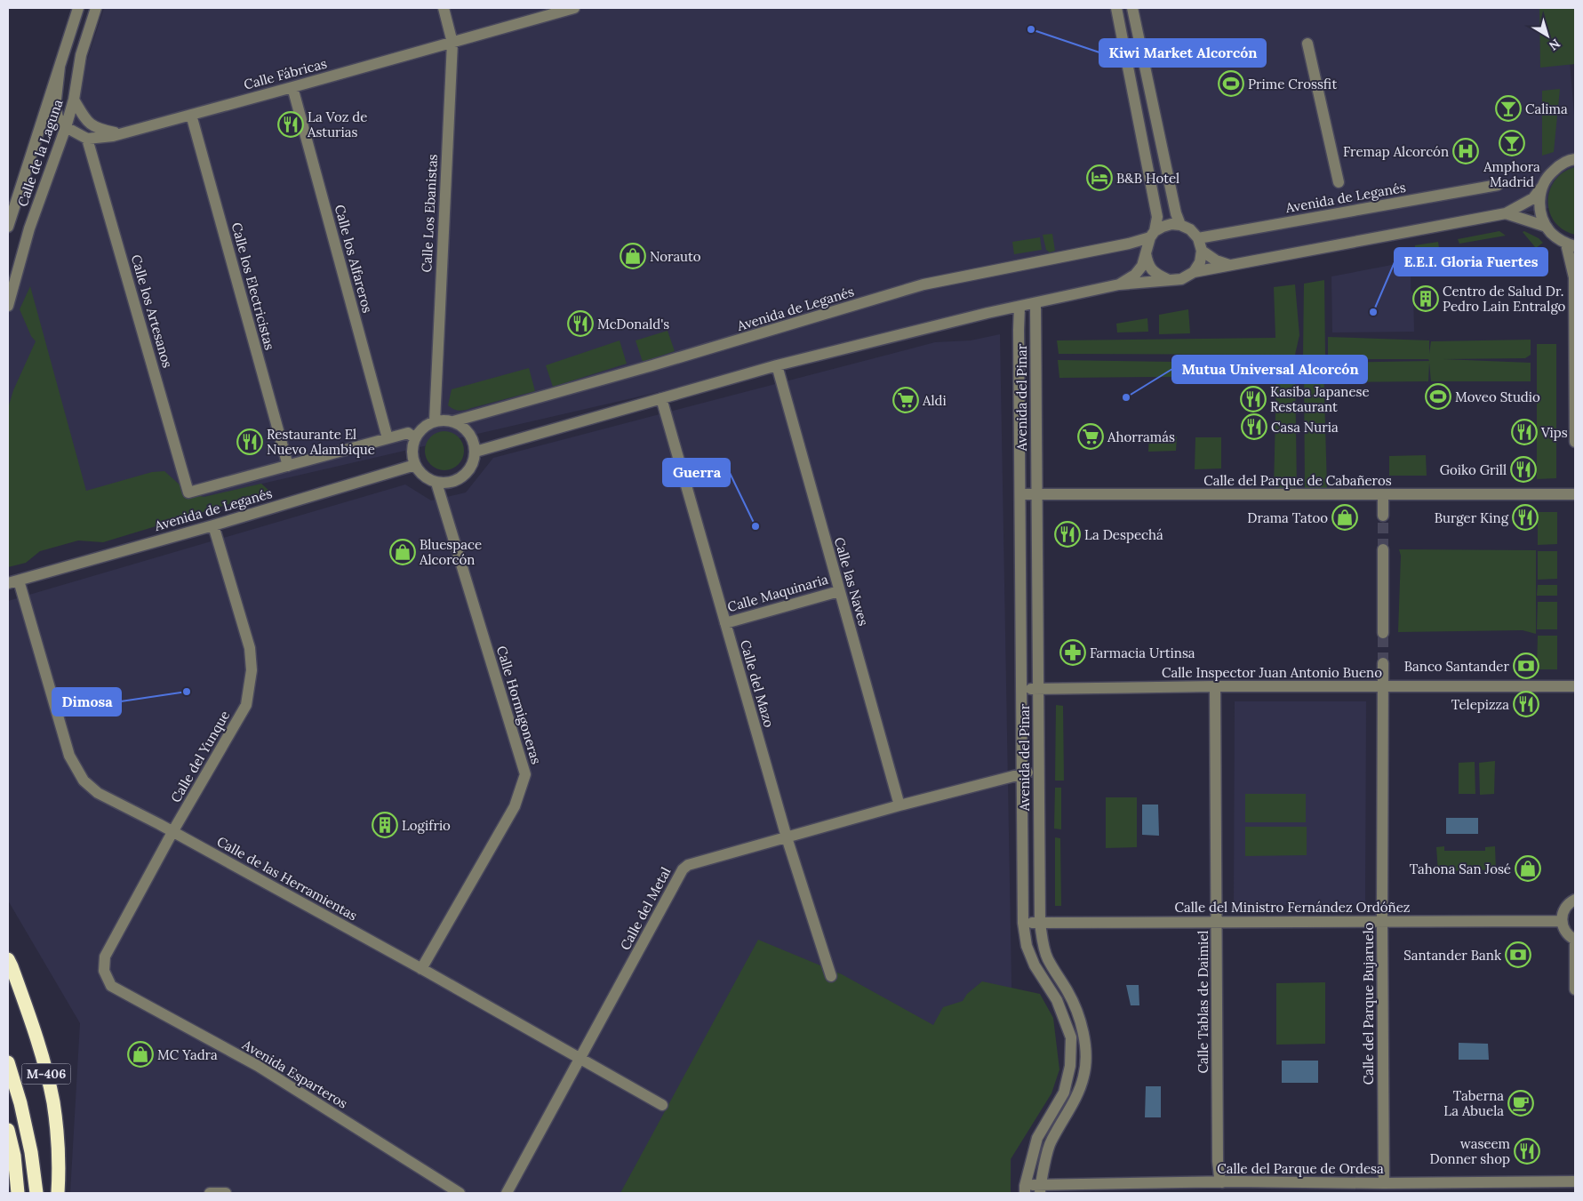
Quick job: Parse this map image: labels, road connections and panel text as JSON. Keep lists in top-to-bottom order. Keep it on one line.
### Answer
{"streets":{"highway":["M-406"],"street":["Calle Fábricas","Calle de la Laguna","Avenida de Leganés","Calle Los Ebanistas","Calle los Alfareros","Calle los Electricistas","Calle los Artesanos","Avenida del Pinar","Calle del Parque de Cabañeros","Calle las Naves","Calle Maquinaria","Calle Inspector Juan Antonio Bueno","Calle del Mazo","Calle Hormigoneras","Calle del Yunque","Calle de las Herramientas","Calle del Ministro Fernández Ordóñez","Calle del Metal","Calle Tablas de Daimiel","Calle del Parque Bujaruelo","Avenida Esparteros","Calle del Parque de Ordesa"]},"crossings":[["Calle Fábricas","Calle Los Ebanistas"],["Calle Fábricas","Calle los Alfareros"],["Calle Fábricas","Calle los Electricistas"],["Calle Fábricas","Calle los Artesanos"],["Avenida de Leganés","Calle Los Ebanistas"],["Avenida de Leganés","Calle los Alfareros"],["Avenida de Leganés","Calle los Electricistas"],["Avenida de Leganés","Calle los Artesanos"],["Avenida de Leganés","Calle Hormigoneras"],["Avenida de Leganés","Calle del Yunque"],["Avenida de Leganés","Calle de las Herramientas"],["Calle Los Ebanistas","Calle Hormigoneras"],["Avenida del Pinar","Calle del Parque de Cabañeros"],["Avenida del Pinar","Calle Inspector Juan Antonio Bueno"],["Avenida del Pinar","Calle del Ministro Fernández Ordóñez"],["Avenida del Pinar","Calle del Metal"],["Avenida del Pinar","Calle del Parque de Ordesa"],["Calle las Naves","Calle Maquinaria"],["Calle las Naves","Calle del Metal"],["Calle Maquinaria","Calle del Mazo"],["Calle Inspector Juan Antonio Bueno","Calle Tablas de Daimiel"],["Calle Inspector Juan Antonio Bueno","Calle del Parque Bujaruelo"],["Calle del Mazo","Calle del Metal"],["Calle Hormigoneras","Calle de las Herramientas"],["Calle del Yunque","Calle de las Herramientas"],["Calle del Yunque","Avenida Esparteros"],["Calle de las Herramientas","Calle del Metal"],["Calle del Ministro Fernández Ordóñez","Calle Tablas de Daimiel"],["Calle del Ministro Fernández Ordóñez","Calle del Parque Bujaruelo"],["Calle Tablas de Daimiel","Calle del Parque de Ordesa"],["Calle del Parque Bujaruelo","Calle del Parque de Ordesa"]],"places":{"other":["Kiwi Market Alcorcón","E.E.I. Gloria Fuertes","Mutua Universal Alcorcón","Guerra","Dimosa"],"sports":["Prime Crossfit","Moveo Studio"],"bar":["Calima","Amphora Madrid"],"restaurant":["La Voz de Asturias","McDonald's","Kasiba Japanese Restaurant","Casa Nuria","Vips","Restaurante El Nuevo Alambique","Goiko Grill","Burger King","La Despechá","Telepizza","waseem Donner shop"],"hospital":["Fremap Alcorcón"],"hotel":["B&B Hotel"],"shop":["Norauto","Drama Tatoo","Bluespace Alcorcón","Tahona San José","MC Yadra"],"building":["Centro de Salud Dr. Pedro Lain Entralgo","Logifrio"],"supermarket":["Aldi","Ahorramás"],"pharmacy":["Farmacia Urtinsa"],"bank":["Banco Santander","Santander Bank"],"cafe":["Taberna La Abuela"]},"north":"bottom right"}
